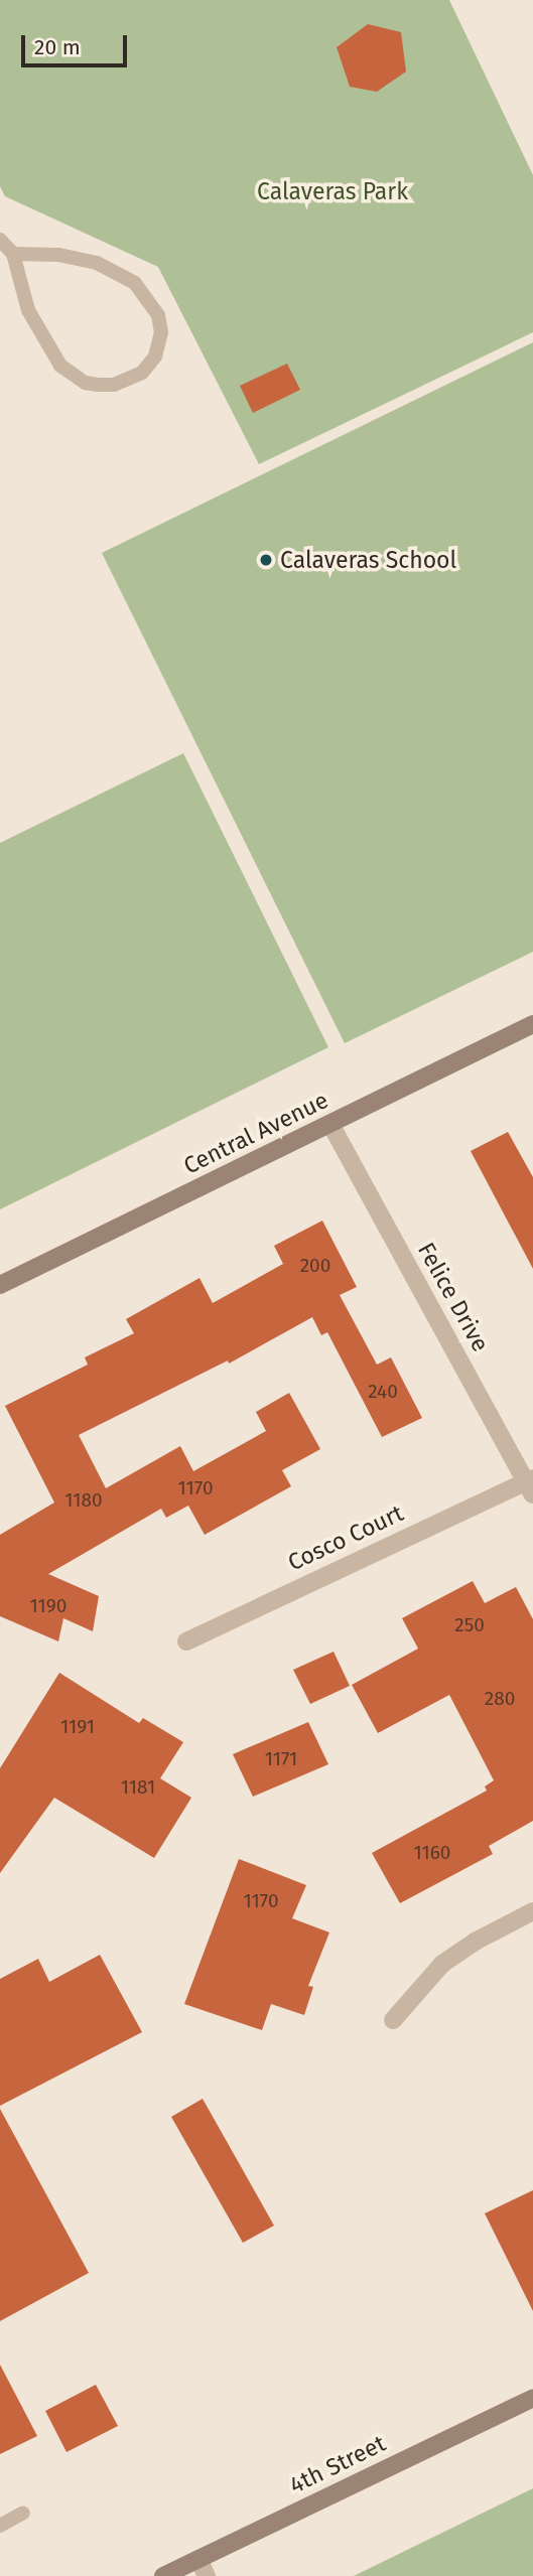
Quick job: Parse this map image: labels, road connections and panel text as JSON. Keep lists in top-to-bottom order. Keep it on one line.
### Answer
{"streets":{"street":["Central Avenue","Felice Drive","Cosco Court","4th Street"]},"crossings":[["Central Avenue","Felice Drive"],["Felice Drive","Cosco Court"]],"parks":["Calaveras Park"],"places":["Calaveras School"],"house_numbers":["200","240","1170","1180","1190","250","280","1191","1171","1181","1160","1170"],"scale_bar":"20 m"}
